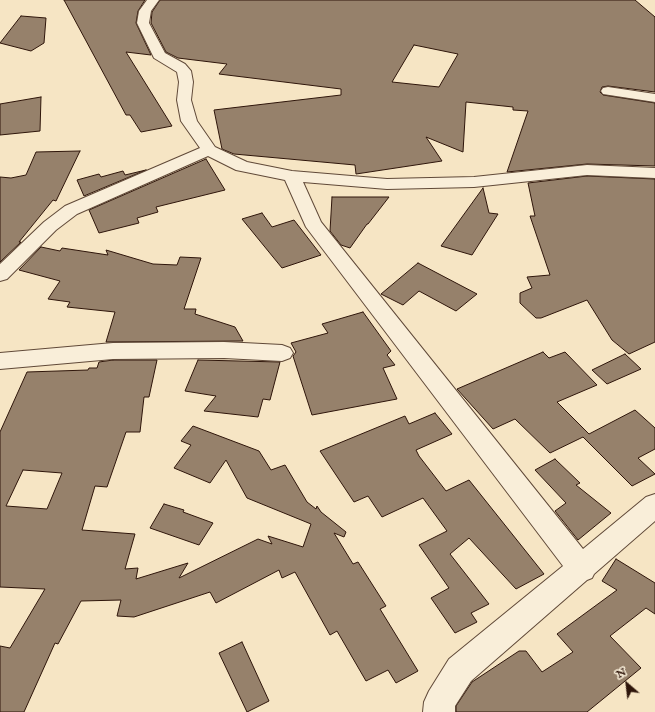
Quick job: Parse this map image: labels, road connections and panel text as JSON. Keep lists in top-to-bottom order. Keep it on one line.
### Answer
{"north":"top left"}
